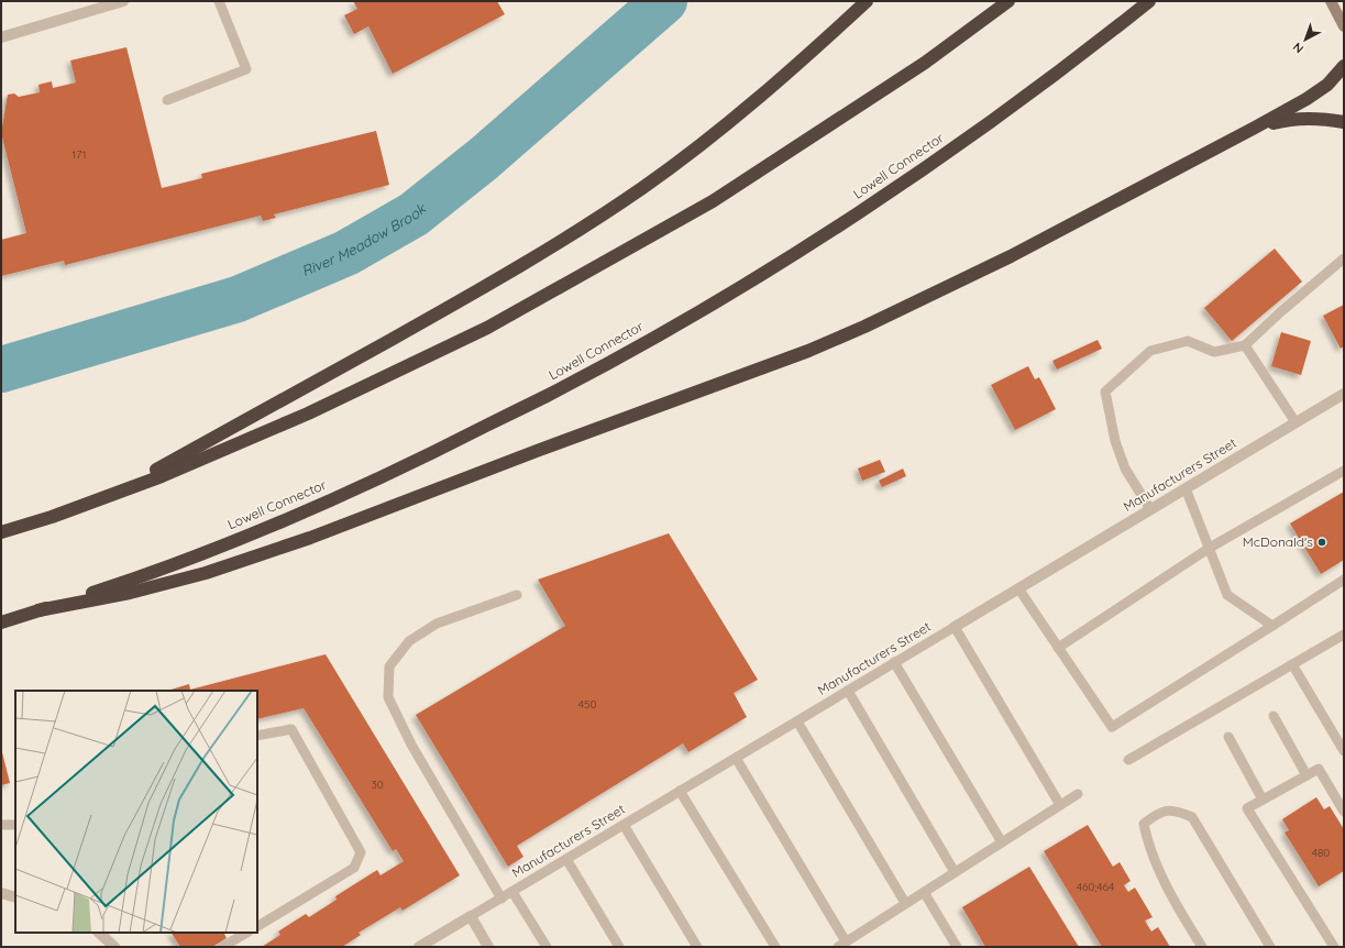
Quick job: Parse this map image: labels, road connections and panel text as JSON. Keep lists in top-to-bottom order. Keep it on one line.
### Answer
{"streets":{"highway":["Lowell Connector"],"street":["Manufacturers Street"]},"water":["River Meadow Brook"],"places":["McDonald's"],"house_numbers":["171","450","30","480","460;464"],"north":"bottom left"}
